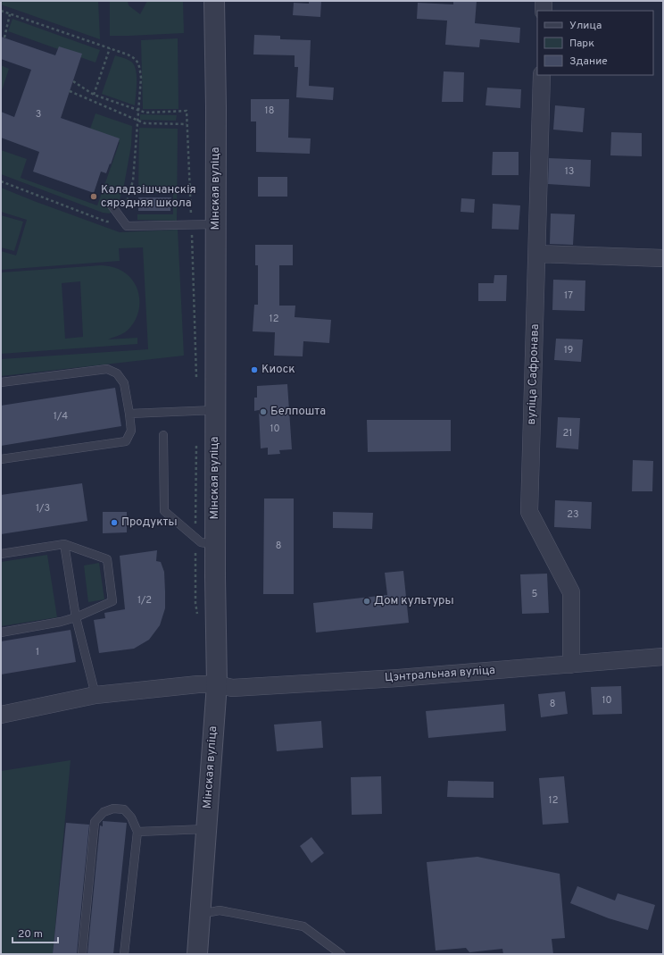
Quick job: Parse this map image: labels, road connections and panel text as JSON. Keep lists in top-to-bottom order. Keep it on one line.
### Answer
{"streets":{"street":["Мінская вуліца","вуліца Сафронава","Цэнтральная вуліца"]},"crossings":[["Мінская вуліца","Цэнтральная вуліца"],["вуліца Сафронава","Цэнтральная вуліца"]],"places":["Каладзішчанскія сярэдняя школа","Киоск","Белпошта","Продукты","Дом культуры"],"house_numbers":["18","3","13","17","12","19","1/4","10","21","1/3","23","8","5","1/2","1","10","8","12"],"legend":["Улица","Парк","Здание"],"scale_bar":"20 m"}
